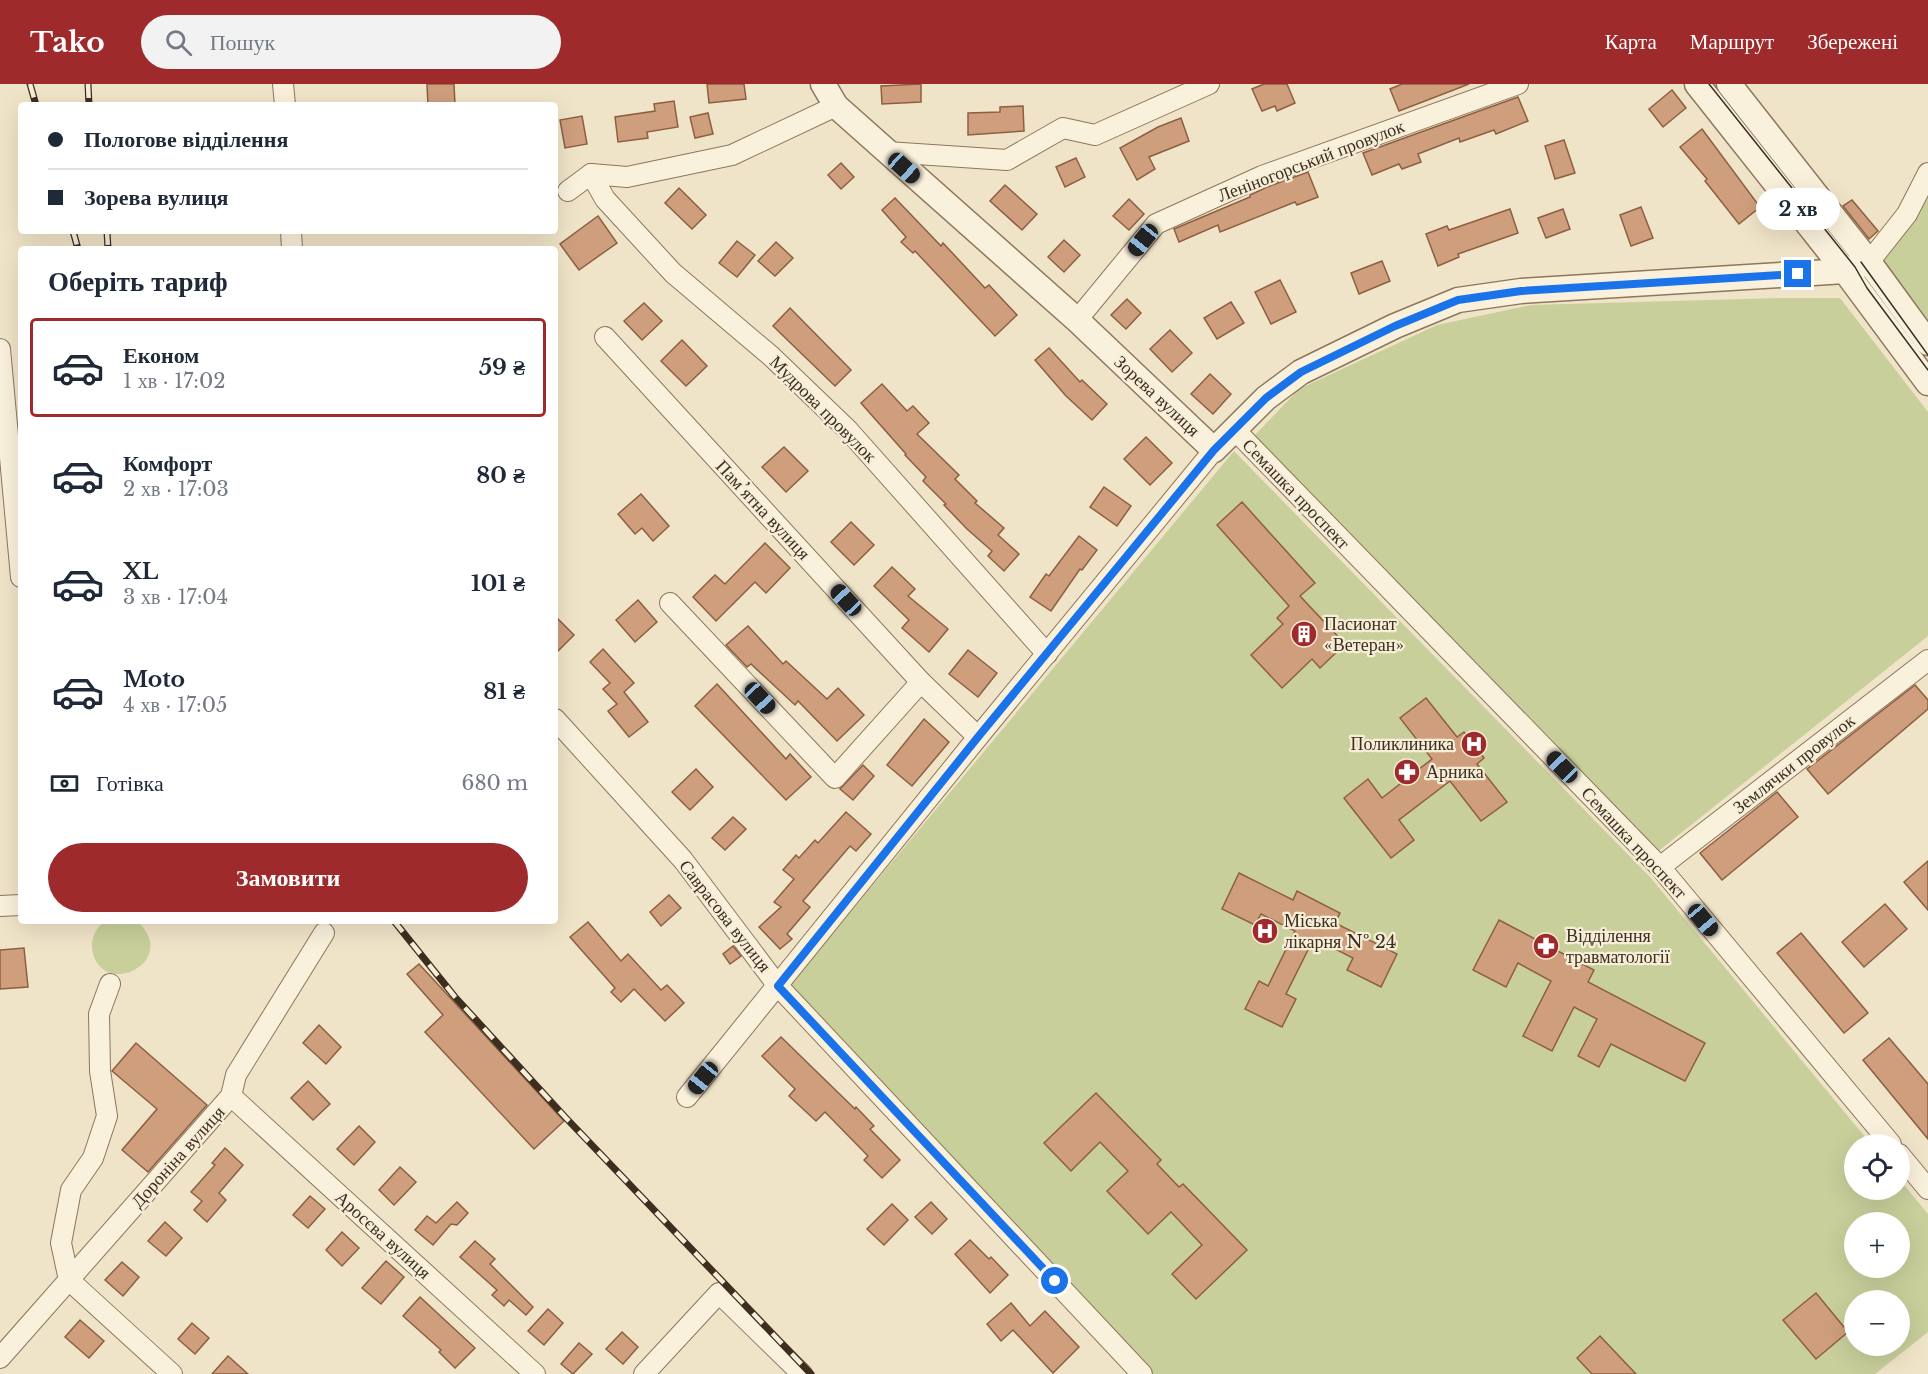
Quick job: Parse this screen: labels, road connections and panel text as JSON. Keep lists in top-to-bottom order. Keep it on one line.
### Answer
{"streets":{"street":["Леніногорський провулок","Зорева вулиця","Мудрова провулок","Семашка проспект","Пам’ятна вулиця","Землячки провулок","Саврасова вулиця","Дороніна вулиця","Аросєва вулиця"]},"crossings":[["Леніногорський провулок","Зорева вулиця"],["Зорева вулиця","Семашка проспект"],["Семашка проспект","Землячки провулок"],["Дороніна вулиця","Аросєва вулиця"]],"places":{"building":["Пасионат «Ветеран»"],"hospital":["Поликлиника","Міська лікарня № 24"],"pharmacy":["Арника","Відділення травматології"]},"page":{"header":"Tako","search":"Пошук","nav":["Карта","Маршрут","Збережені"],"banner":["Пологове відділення","Зорева вулиця"],"bubble":"2 хв","heading":"Оберіть тариф","list":[{"name":"Економ","note":"1 хв · 17:02","value":"59 ₴"},{"name":"Комфорт","note":"2 хв · 17:03","value":"80 ₴"},{"name":"XL","note":"3 хв · 17:04","value":"101 ₴"},{"name":"Moto","note":"4 хв · 17:05","value":"81 ₴"}],"pay":["Готівка","680 m"],"buttons":"Замовити","map_buttons":["+","−"]}}
